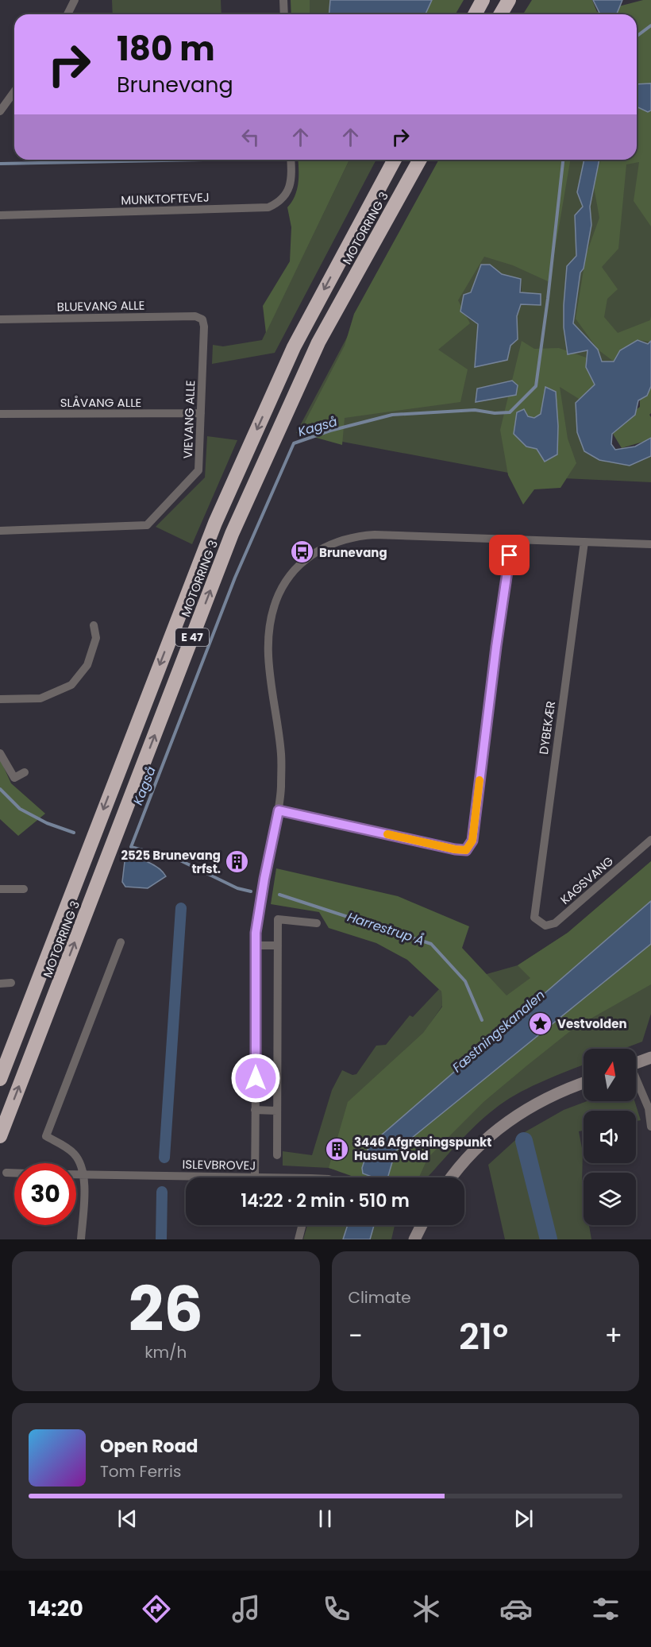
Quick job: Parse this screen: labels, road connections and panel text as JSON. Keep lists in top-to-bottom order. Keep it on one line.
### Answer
{"streets":{"highway":["MOTORRING 3","E 47"],"street":["MUNKTOFTEVEJ","BLUEVANG ALLE","SLÅVANG ALLE","VIEVANG ALLE","DYBEKÆR","KAGSVANG","ISLEVBROVEJ"]},"crossings":[["BLUEVANG ALLE","VIEVANG ALLE"],["SLÅVANG ALLE","VIEVANG ALLE"],["DYBEKÆR","KAGSVANG"]],"water":["Kagså","Harrestrup Å","Fæstningskanalen"],"places":{"bus stop":["Brunevang"],"building":["2525 Brunevang trfst.","3446 Afgreningspunkt Husum Vold"],"place":["Vestvolden"]},"north":"top","page":{"turn":["180 m","Brunevang"],"limit":"30","trip":"14:22 · 2 min · 510 m","tile":[["26","km/h"],"Climate"],"heat":["−","21°","+"],"song":["Open Road","Tom Ferris"],"tabs":"14:20"}}
